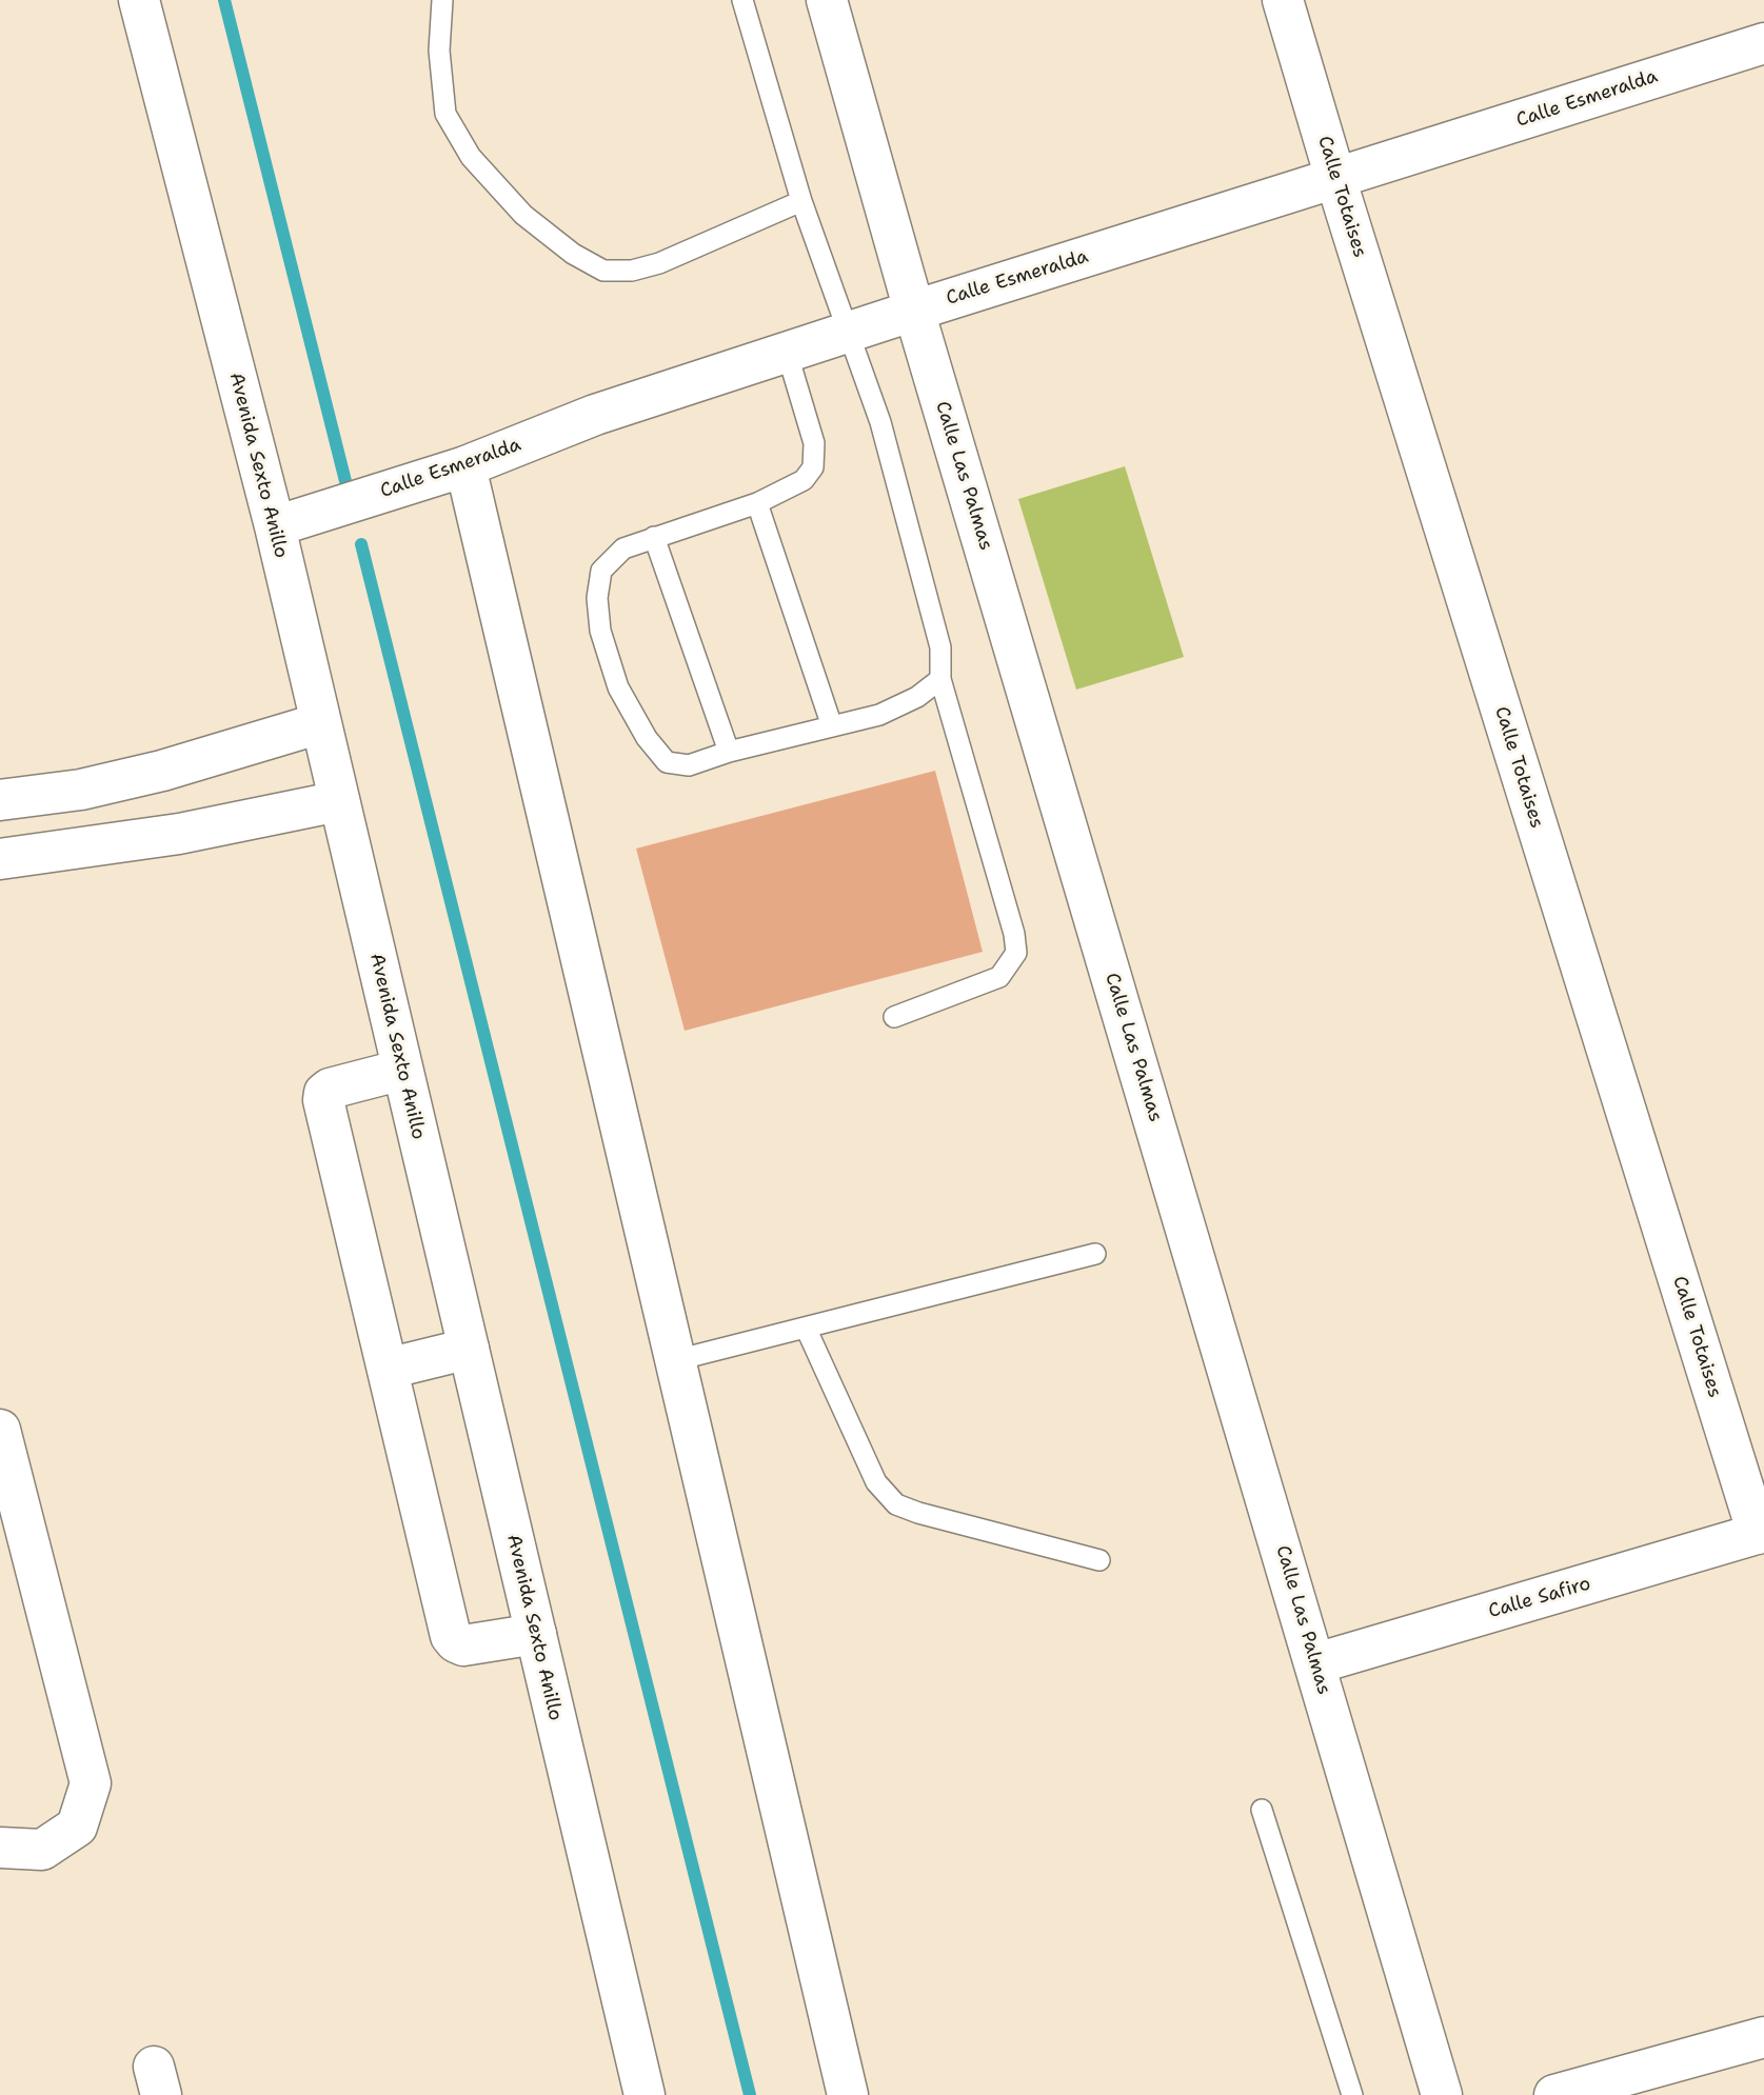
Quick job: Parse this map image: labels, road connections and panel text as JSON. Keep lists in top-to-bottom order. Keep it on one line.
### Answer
{"streets":{"street":["Calle Esmeralda","Calle Totaises","Avenida Sexto Anillo","Calle Las Palmas","Calle Safiro"]},"crossings":[["Calle Esmeralda","Calle Totaises"],["Calle Esmeralda","Avenida Sexto Anillo"],["Calle Esmeralda","Calle Las Palmas"],["Calle Totaises","Calle Safiro"],["Calle Las Palmas","Calle Safiro"]]}
